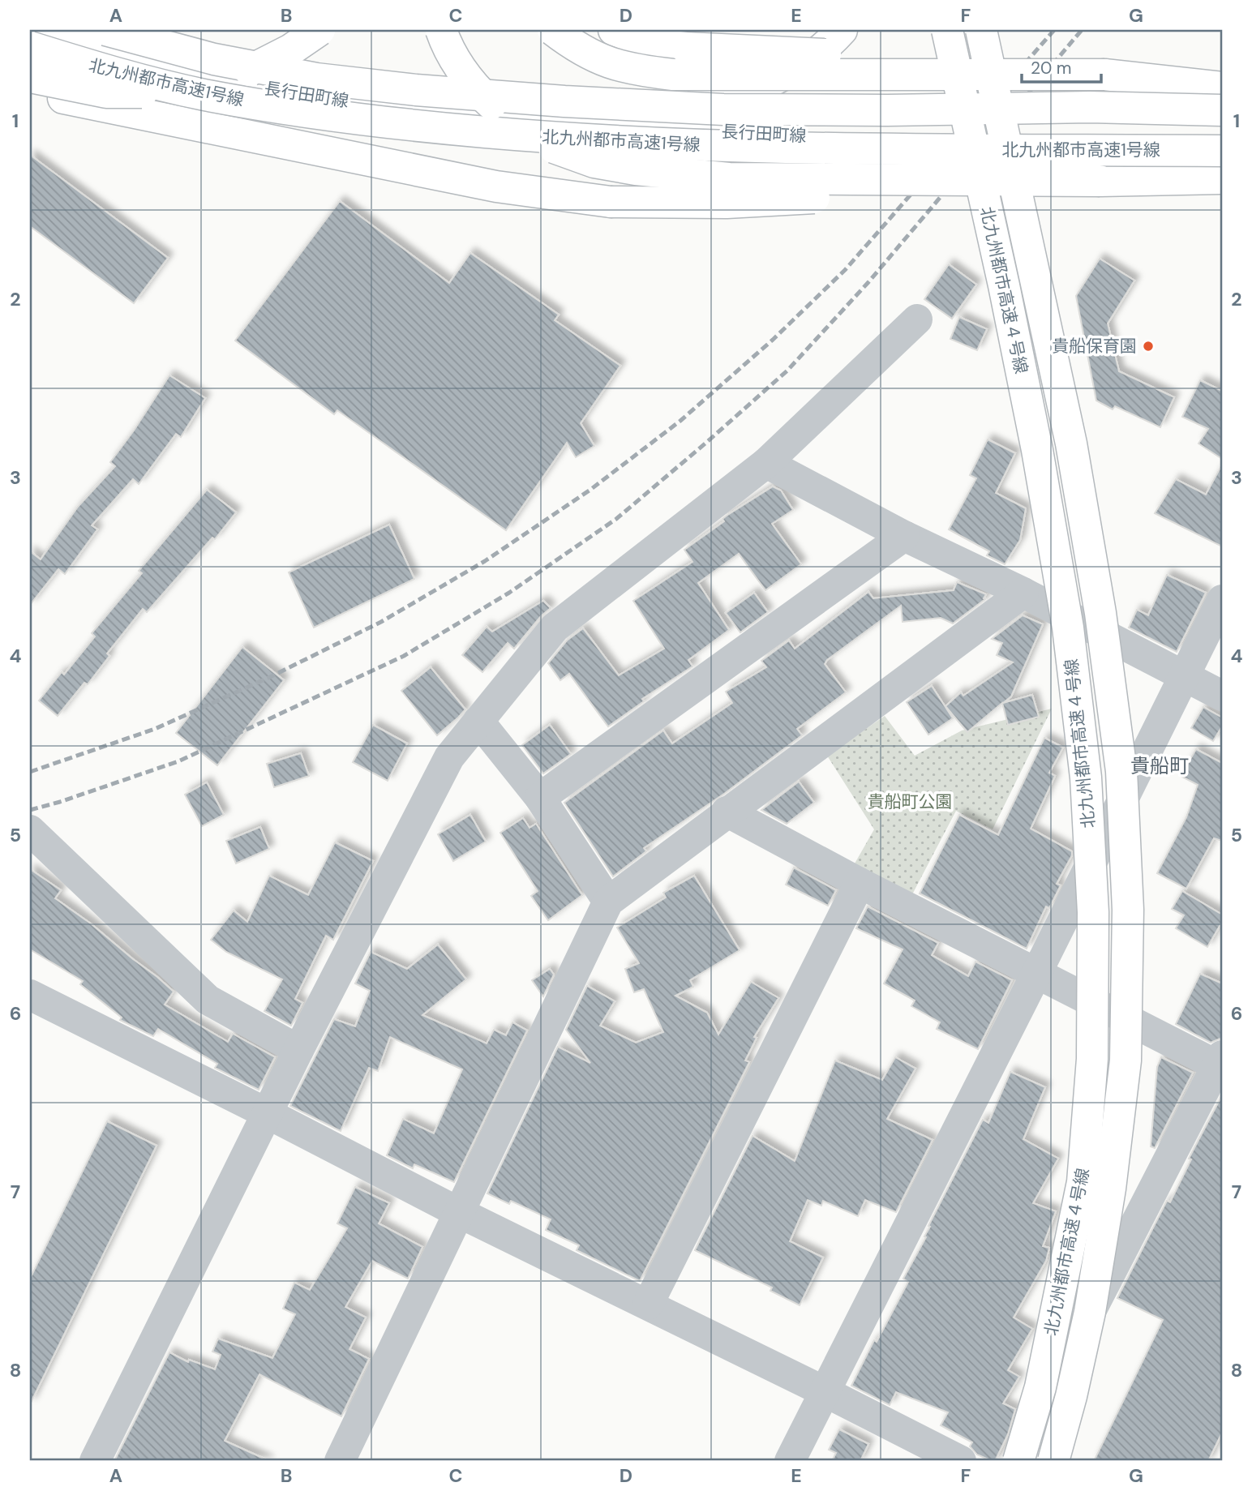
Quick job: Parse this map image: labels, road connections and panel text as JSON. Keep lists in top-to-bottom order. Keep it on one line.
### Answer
{"streets":{"main road":["北九州都市高速1号線","長行田町線","北九州都市高速４号線"]},"districts":["貴船町"],"parks":["貴船町公園"],"places":["貴船保育園"],"scale_bar":"20 m","grid":{"columns":["A","B","C","D","E","F","G"],"rows":["1","2","3","4","5","6","7","8"]}}
